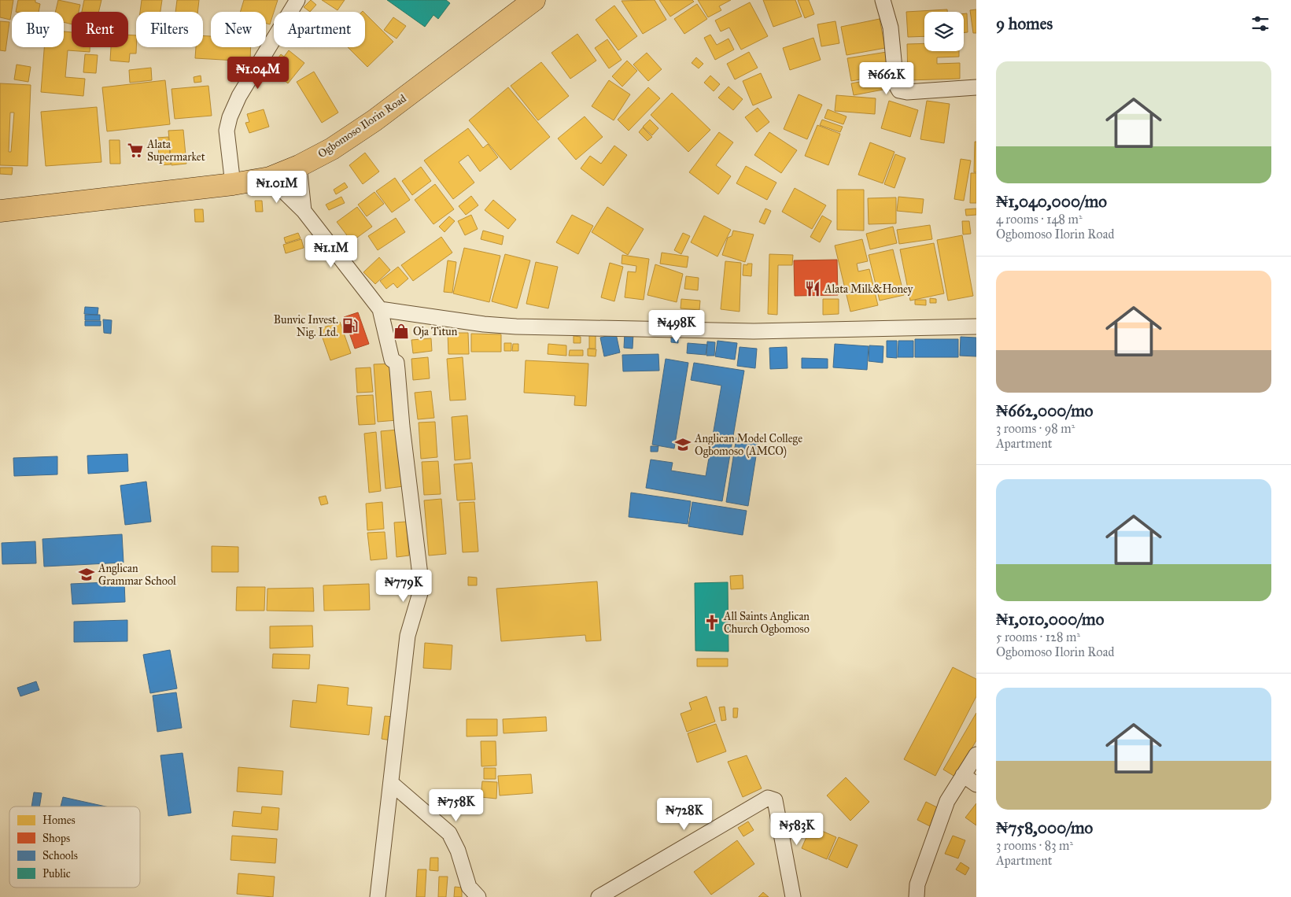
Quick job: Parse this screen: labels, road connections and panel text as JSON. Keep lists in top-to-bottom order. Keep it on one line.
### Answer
{"streets":{"highway":["Ogbomoso Ilorin Road"]},"places":{"supermarket":["Alata Supermarket"],"restaurant":["Alata Milk&Honey"],"fuel station":["Bunvic Invest. Nig. Ltd."],"shop":["Oja Titun"],"school or university":["Anglican Model College Ogbomoso (AMCO)","Anglican Grammar School"],"church":["All Saints Anglican Church Ogbomoso"]},"legend":["Homes","Shops","Schools","Public"],"page":{"heading":"9 homes","chip":["Buy","Rent","Filters","New","Apartment"],"list":[{"name":"₦1,040,000/mo","note":"4 rooms · 148 m² · Ogbomoso Ilorin Road"},{"name":"₦662,000/mo","note":"3 rooms · 98 m² · Apartment"},{"name":"₦1,010,000/mo","note":"5 rooms · 128 m² · Ogbomoso Ilorin Road"},{"name":"₦758,000/mo","note":"3 rooms · 83 m² · Apartment"}],"price":["₦1.04M","₦662K","₦1.01M","₦1.1M","₦498K","₦779K","₦758K","₦728K","₦583K"]}}
